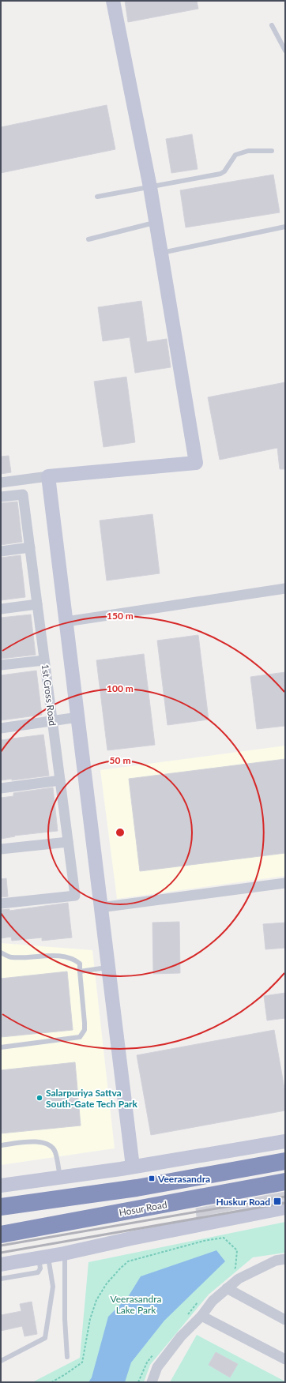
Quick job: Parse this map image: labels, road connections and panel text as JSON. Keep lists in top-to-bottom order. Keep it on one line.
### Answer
{"streets":{"highway":["Hosur Road"],"street":["1st Cross Road"]},"parks":["Veerasandra Lake Park"],"places":{"other":["Salarpuriya Sattva South-Gate Tech Park"],"transit":["Veerasandra","Huskur Road"]},"rings":["150 m","100 m","50 m"]}
